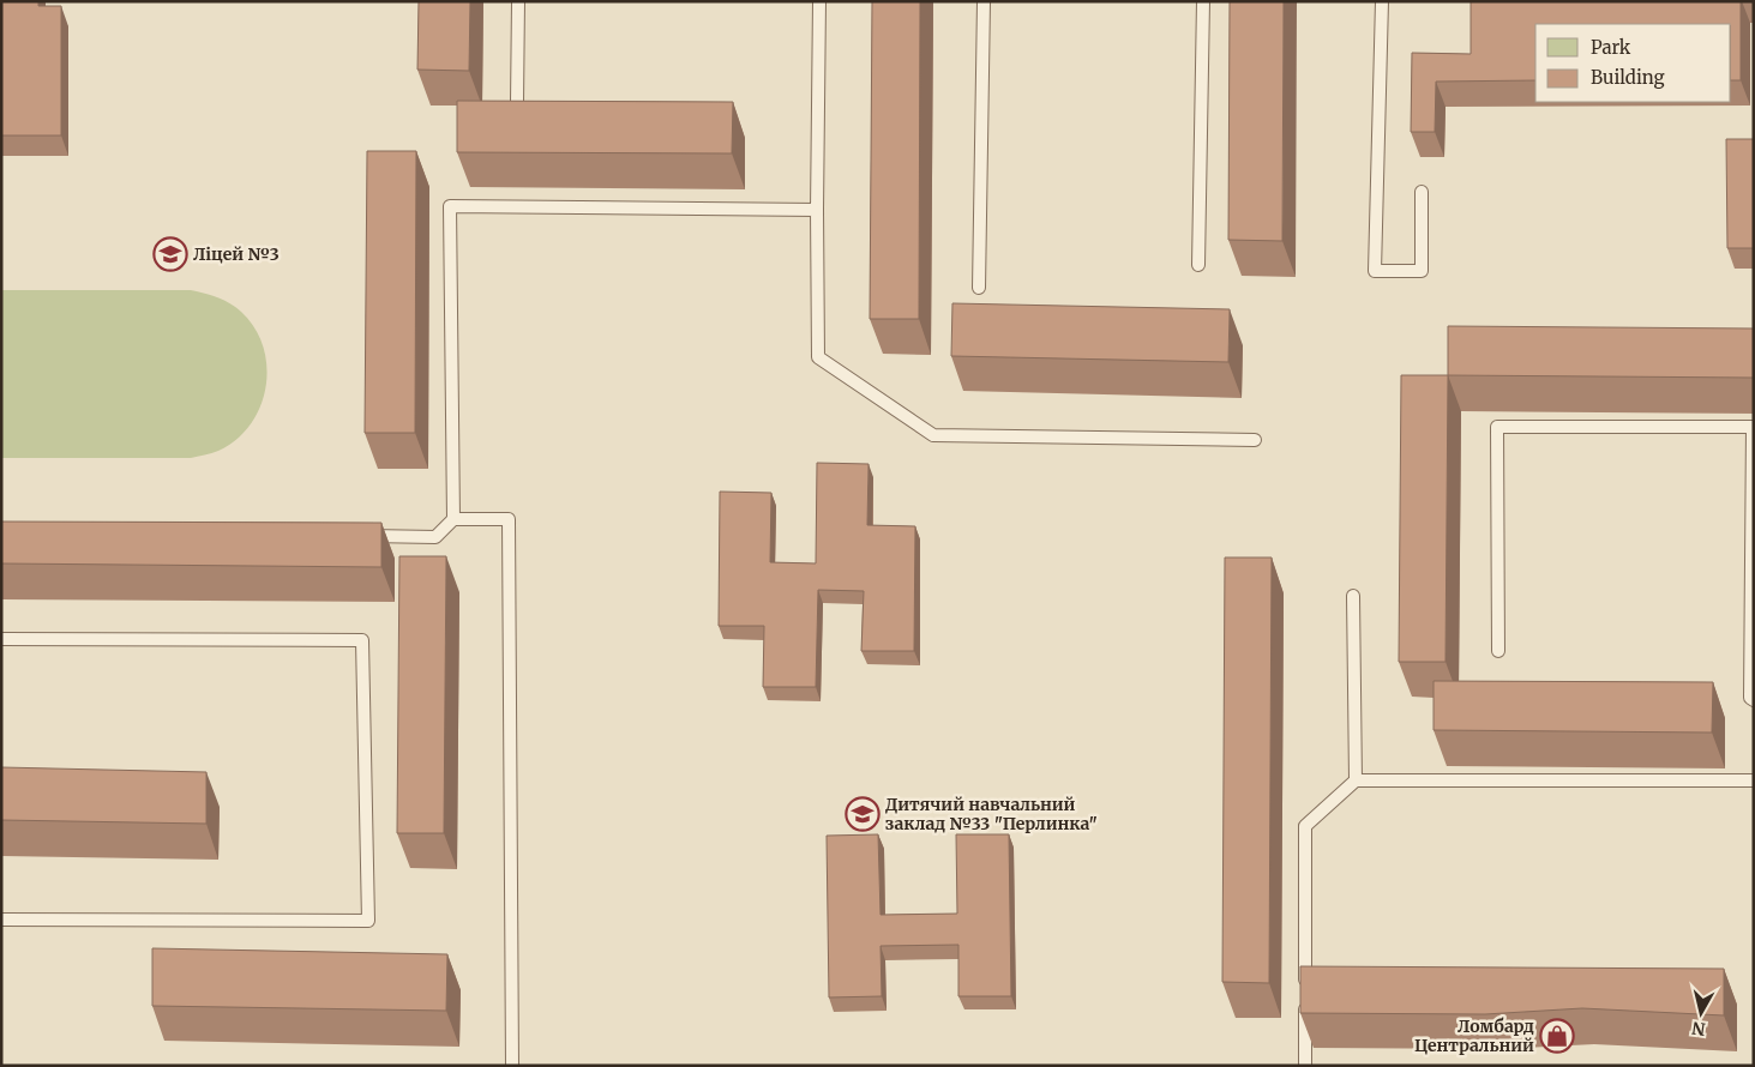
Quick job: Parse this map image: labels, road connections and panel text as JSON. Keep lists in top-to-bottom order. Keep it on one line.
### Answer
{"places":{"school or university":["Ліцей №3","Дитячий навчальний заклад №33 \"Перлинка\""],"shop":["Ломбард Центральний"]},"legend":["Park","Building"],"north":"bottom"}
